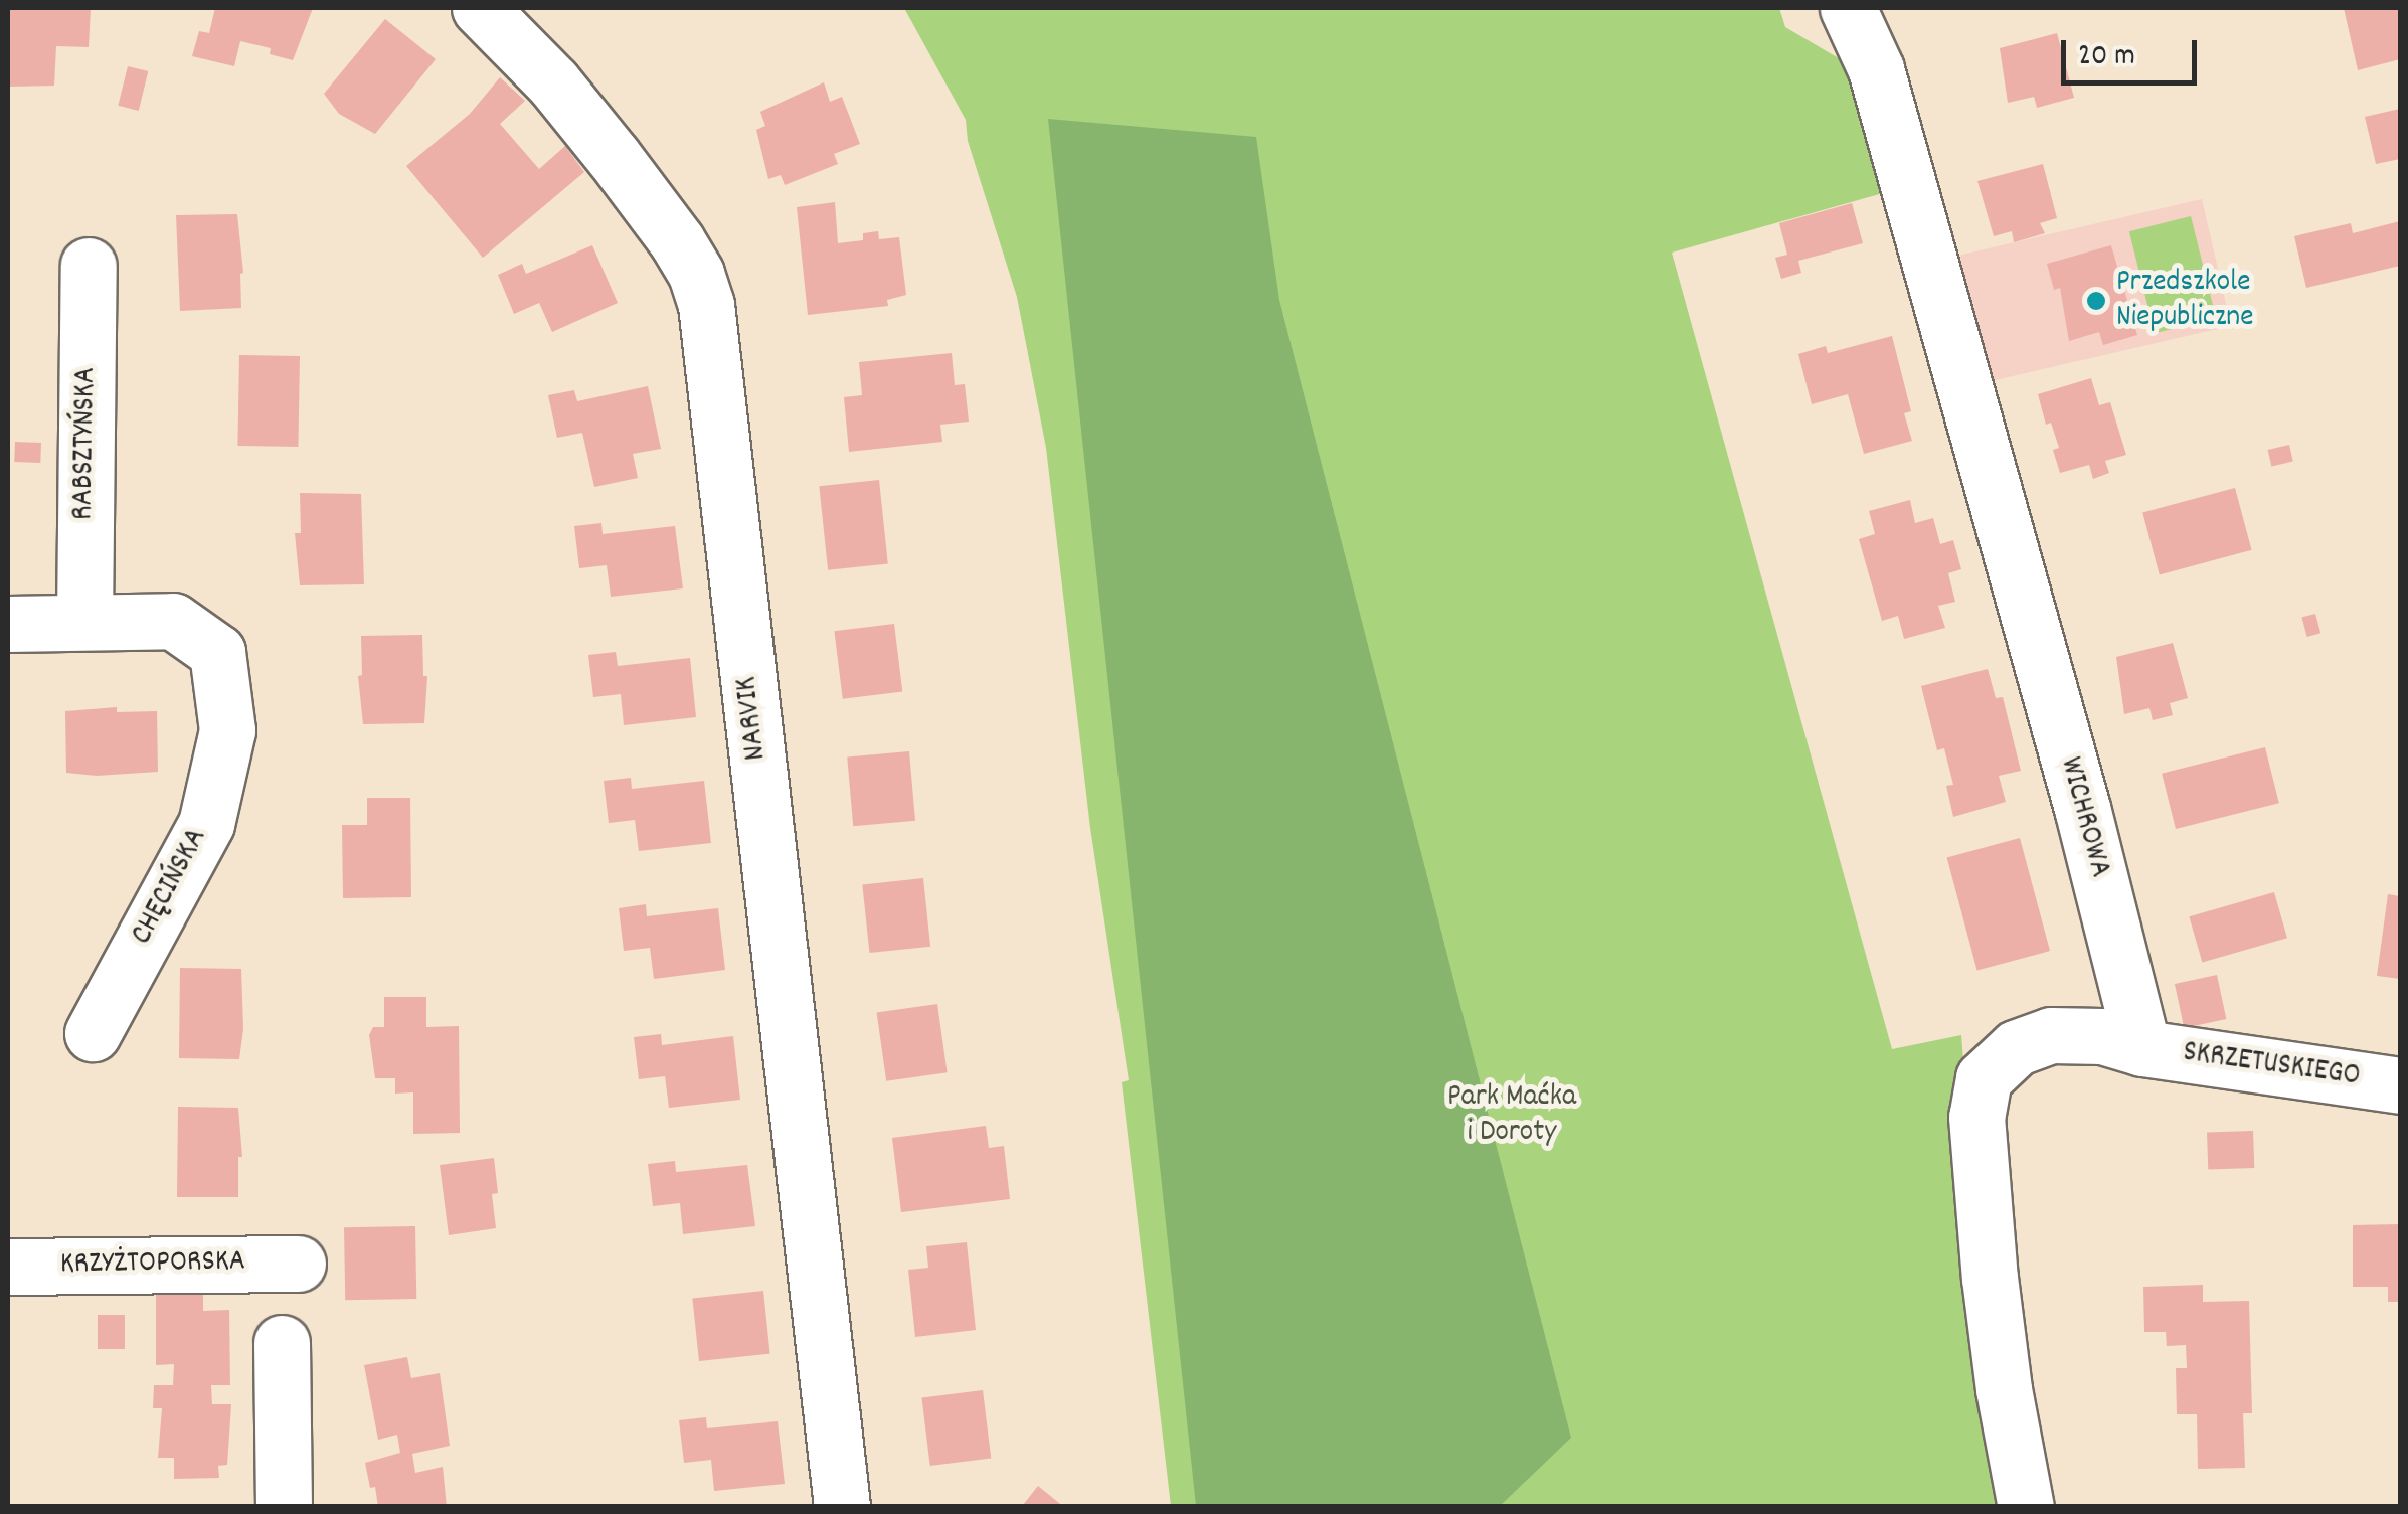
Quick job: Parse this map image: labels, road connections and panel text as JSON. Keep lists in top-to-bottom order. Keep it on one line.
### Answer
{"streets":{"street":["RABSZTYŃSKA","NARVIK","WICHROWA","CHĘCIŃSKA","SKRZETUSKIEGO","KRZYŻTOPORSKA"]},"crossings":[["RABSZTYŃSKA","CHĘCIŃSKA"],["WICHROWA","SKRZETUSKIEGO"]],"parks":["Park Maćka i Doroty"],"places":["Przedszkole Niepubliczne"],"scale_bar":"20 m"}
